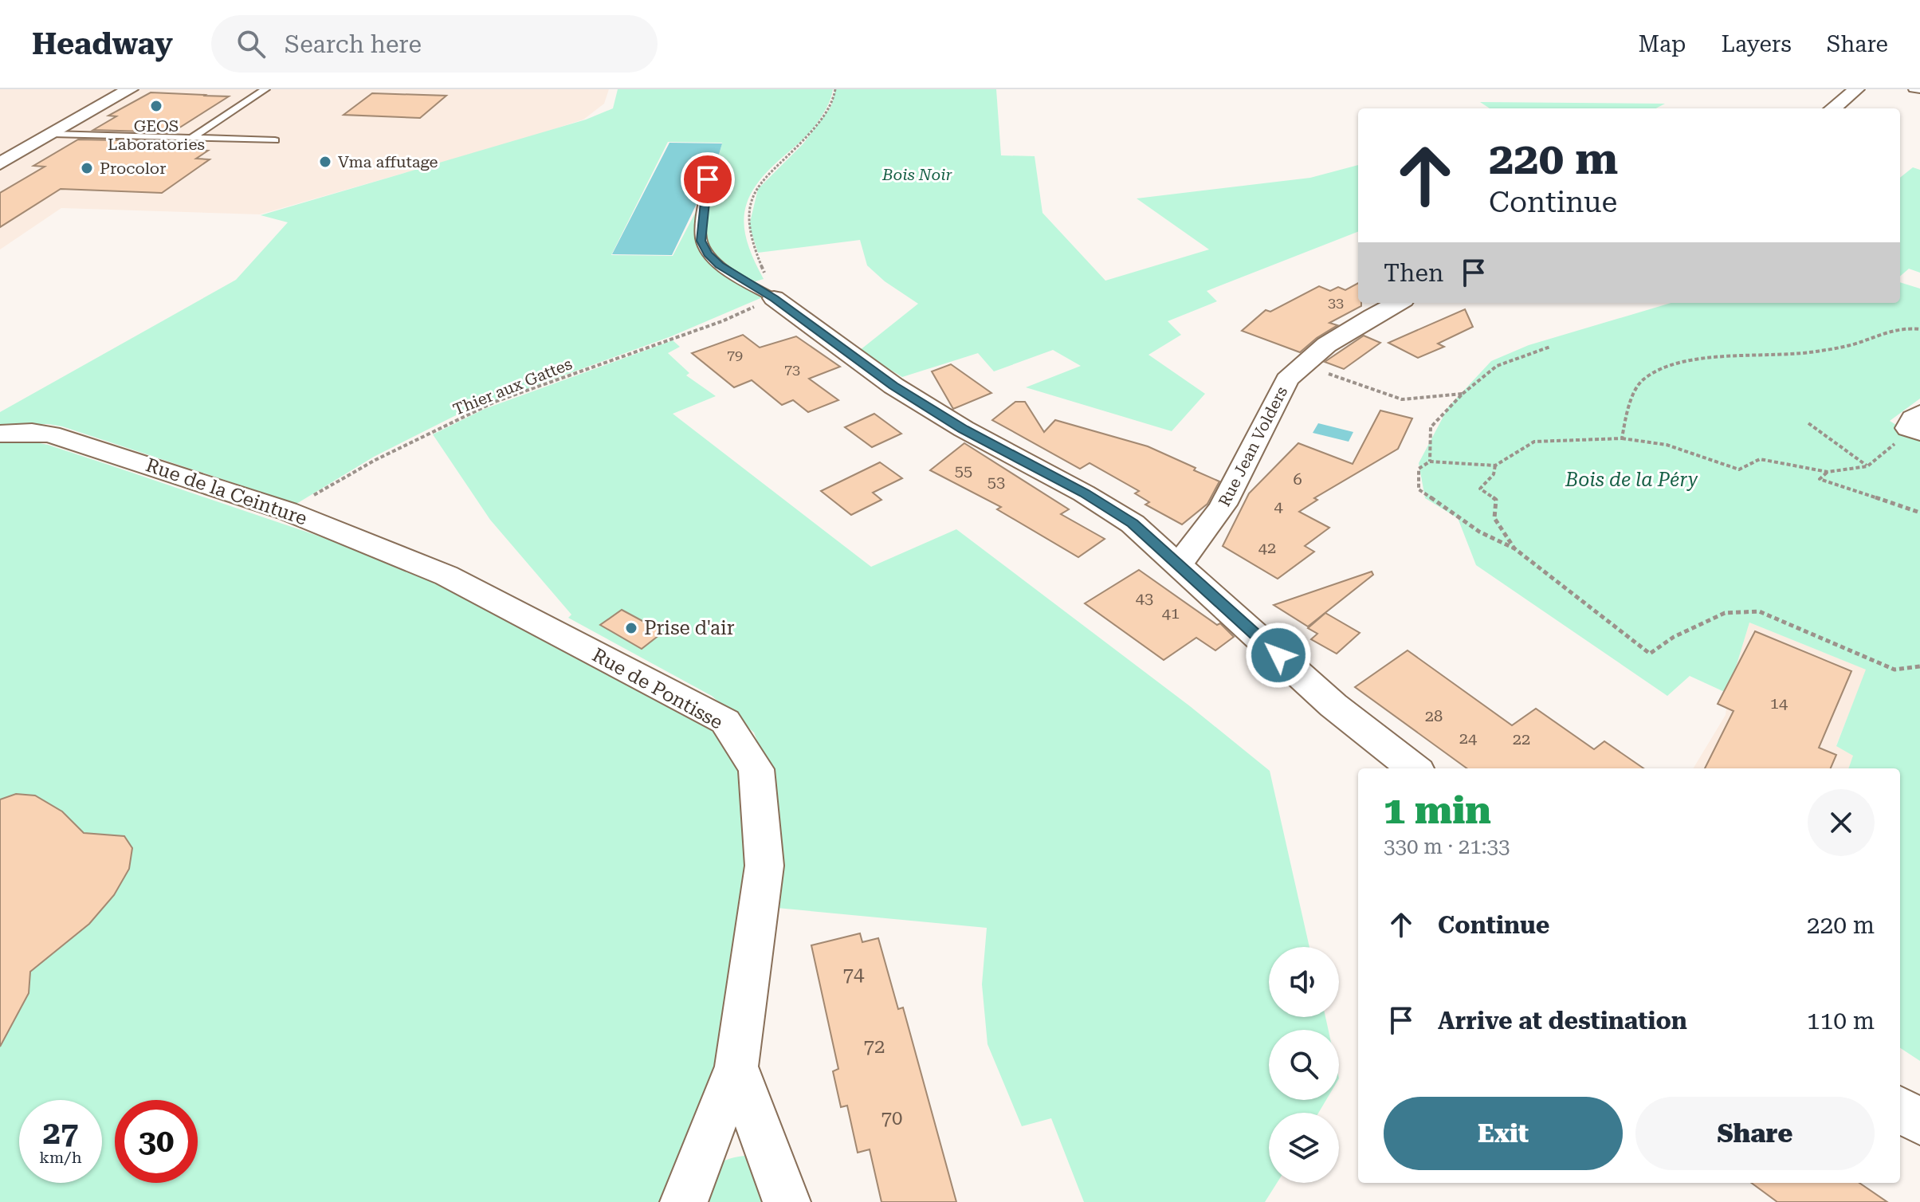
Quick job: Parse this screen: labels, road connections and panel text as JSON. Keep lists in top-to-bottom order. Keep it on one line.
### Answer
{"streets":{"street":["Rue Jean Volders","Rue de la Ceinture","Rue de Pontisse"],"path":["Thier aux Gattes"]},"crossings":[["Thier aux Gattes","Rue de la Ceinture"],["Rue de la Ceinture","Rue de Pontisse"]],"parks":["Bois Noir","Bois de la Péry"],"places":["GEOS Laboratories","Vma affutage","Procolor","Prise d'air"],"house_numbers":["33","79","73","55","6","53","4","42","43","41","14","28","24","22","74","72","70"],"page":{"header":"Headway","search":"Search here","nav":["Map","Layers","Share"],"turn":["220 m","Continue"],"then":"Then","heading":["1 min","330 m · 21:33"],"list":[{"name":"Continue","value":"220 m"},{"name":"Arrive at destination","value":"110 m"}],"buttons":["Exit","Share"],"speed":"27 km/h","limit":"30"}}
